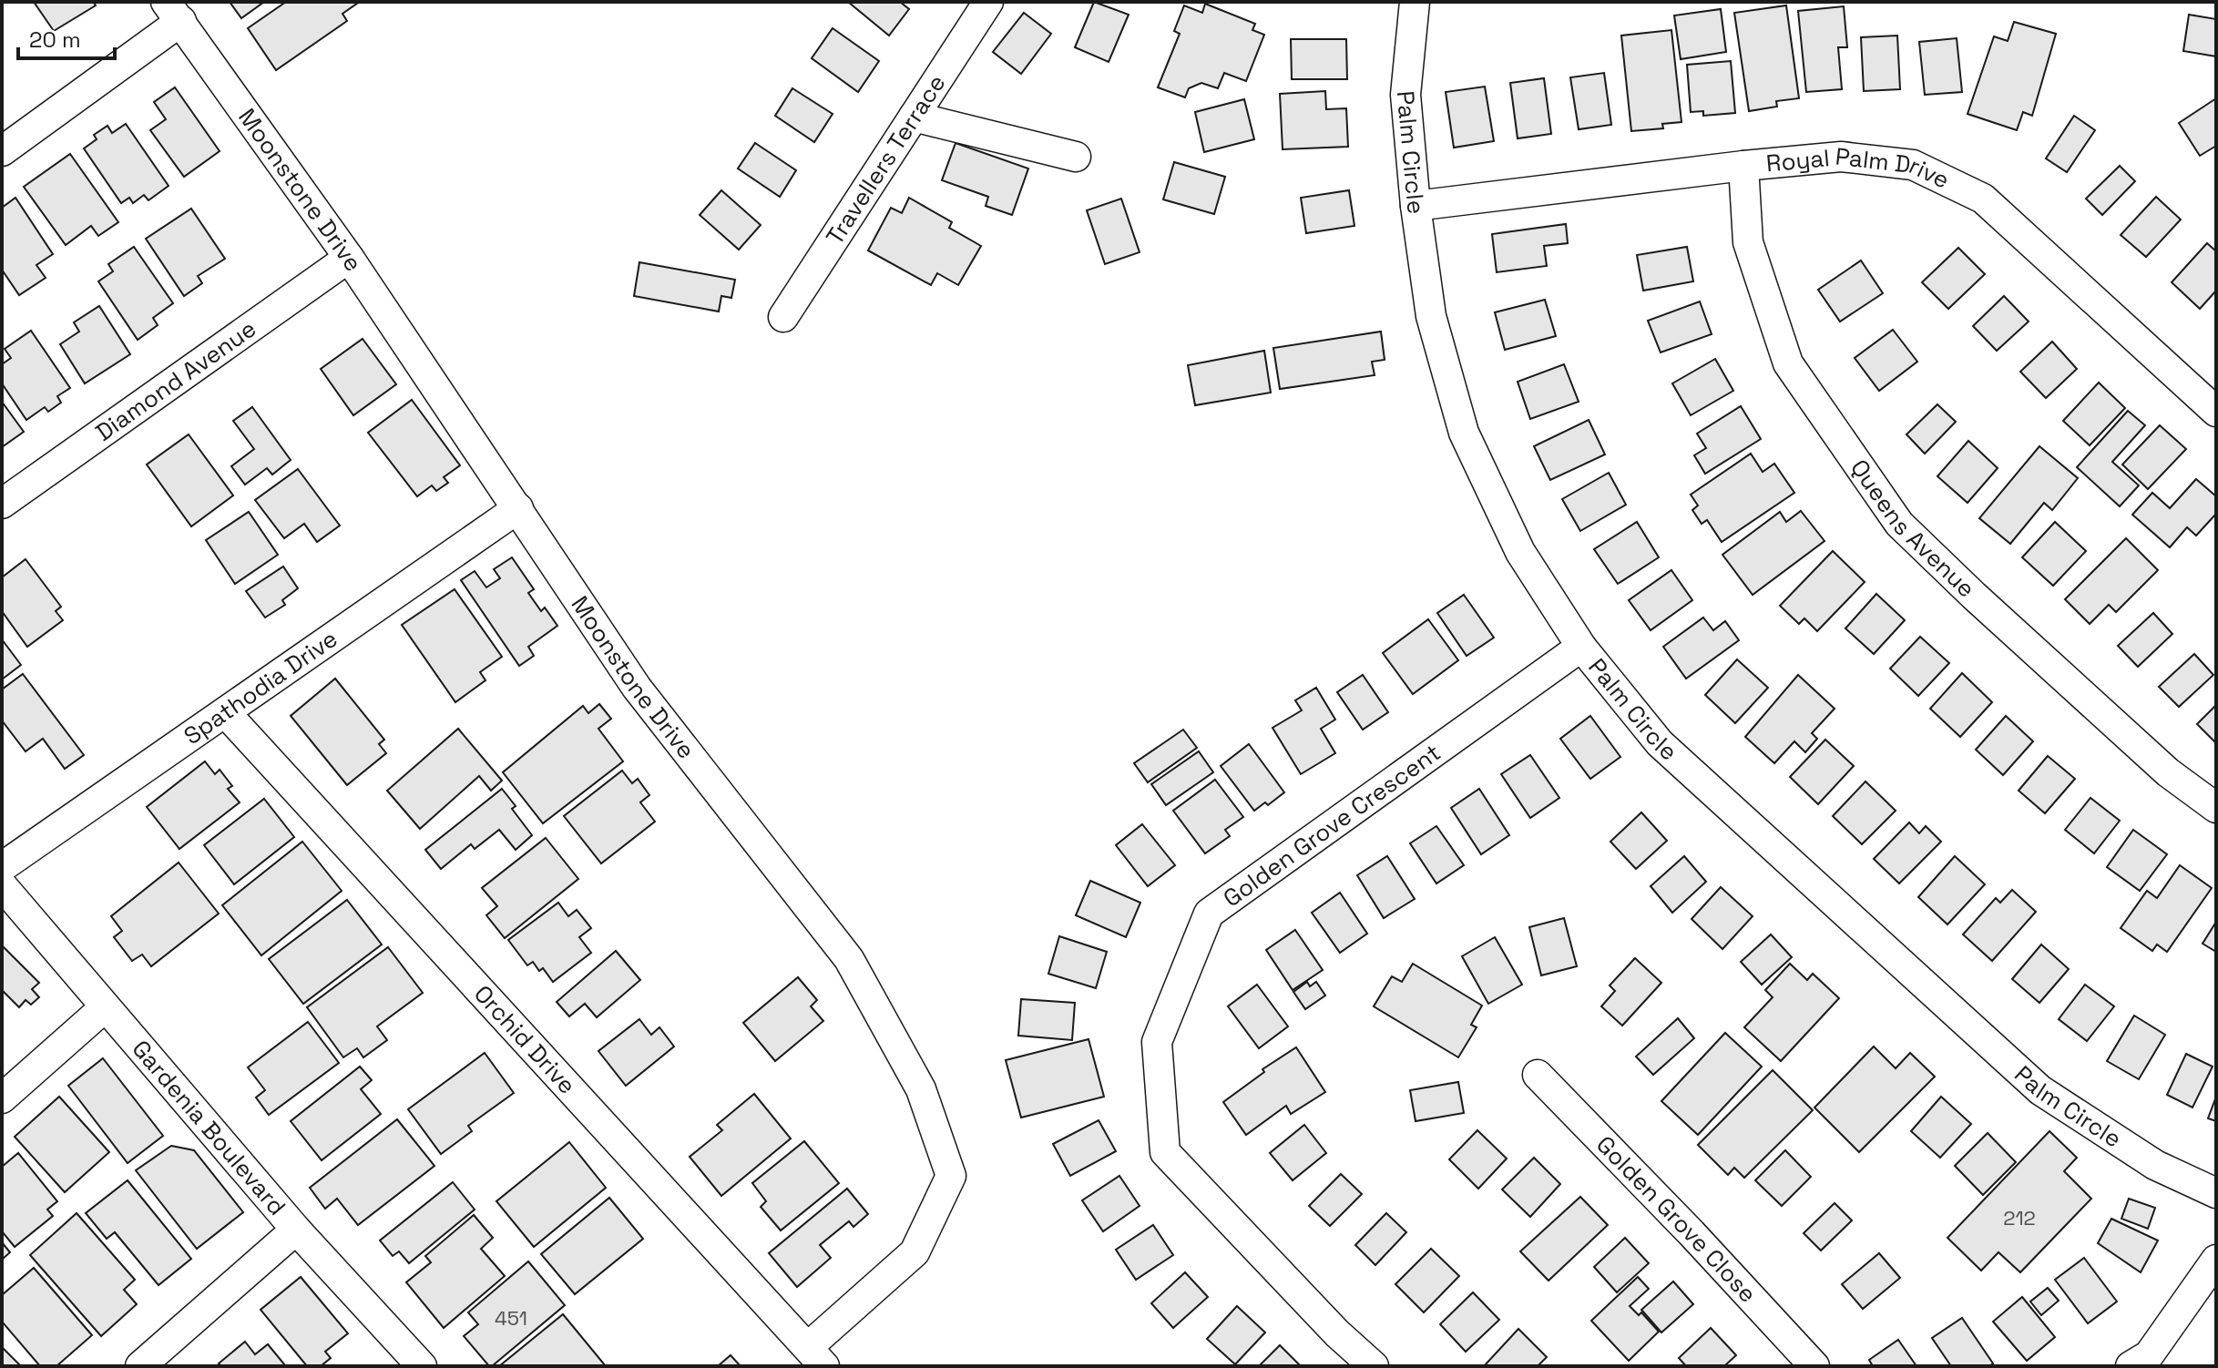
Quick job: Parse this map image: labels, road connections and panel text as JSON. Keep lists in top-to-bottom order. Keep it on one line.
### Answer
{"streets":{"street":["Palm Circle","Travellers Terrace","Royal Palm Drive","Moonstone Drive","Diamond Avenue","Queens Avenue","Spathodia Drive","Golden Grove Crescent","Orchid Drive","Gardenia Boulevard","Golden Grove Close"]},"crossings":[["Palm Circle","Royal Palm Drive"],["Palm Circle","Golden Grove Crescent"],["Royal Palm Drive","Queens Avenue"],["Moonstone Drive","Diamond Avenue"],["Moonstone Drive","Spathodia Drive"],["Moonstone Drive","Orchid Drive"],["Spathodia Drive","Orchid Drive"]],"house_numbers":["212","451"],"scale_bar":"20 m"}
